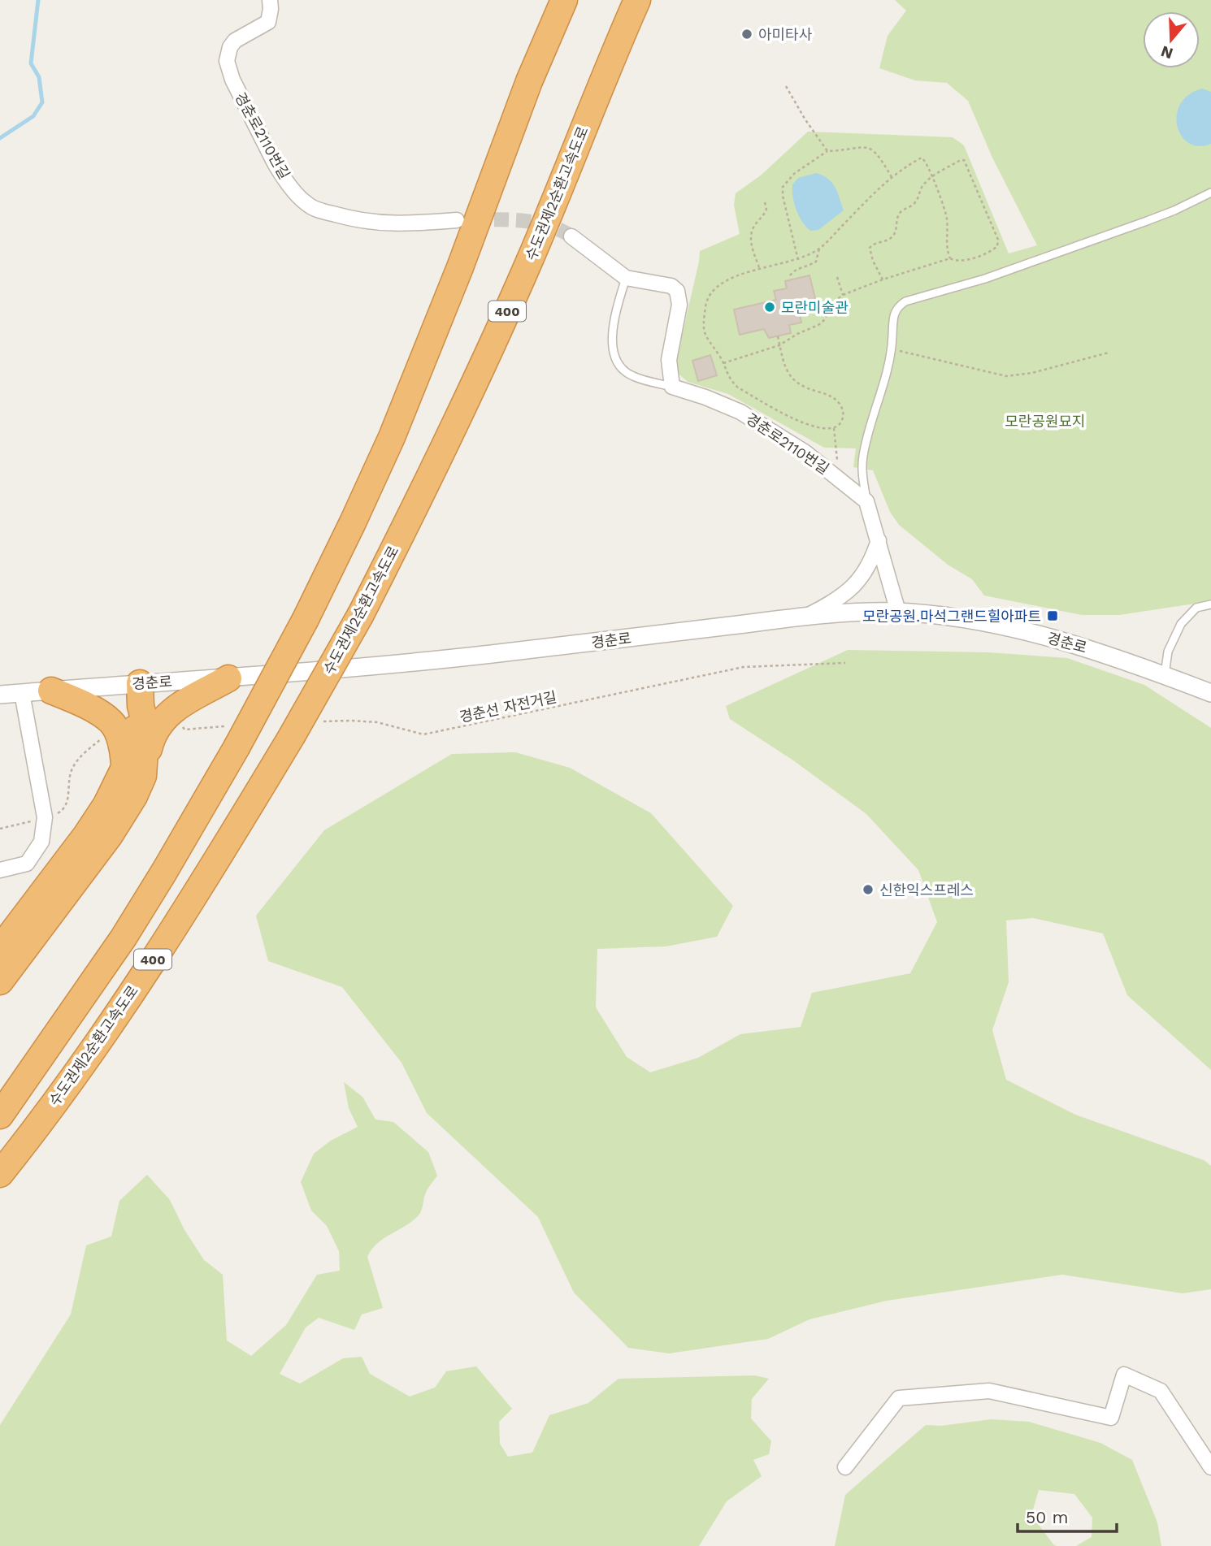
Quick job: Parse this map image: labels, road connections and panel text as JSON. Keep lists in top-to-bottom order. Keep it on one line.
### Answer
{"streets":{"highway":["수도권제2순환고속도로","400"],"street":["경춘로2110번길","경춘로"],"path":["경춘선 자전거길"]},"parks":["모란공원묘지"],"places":{"other":["아미타사","모란미술관","신한익스프레스"],"transit":["모란공원.마석그랜드힐아파트"]},"scale_bar":"50 m","north":"bottom"}
